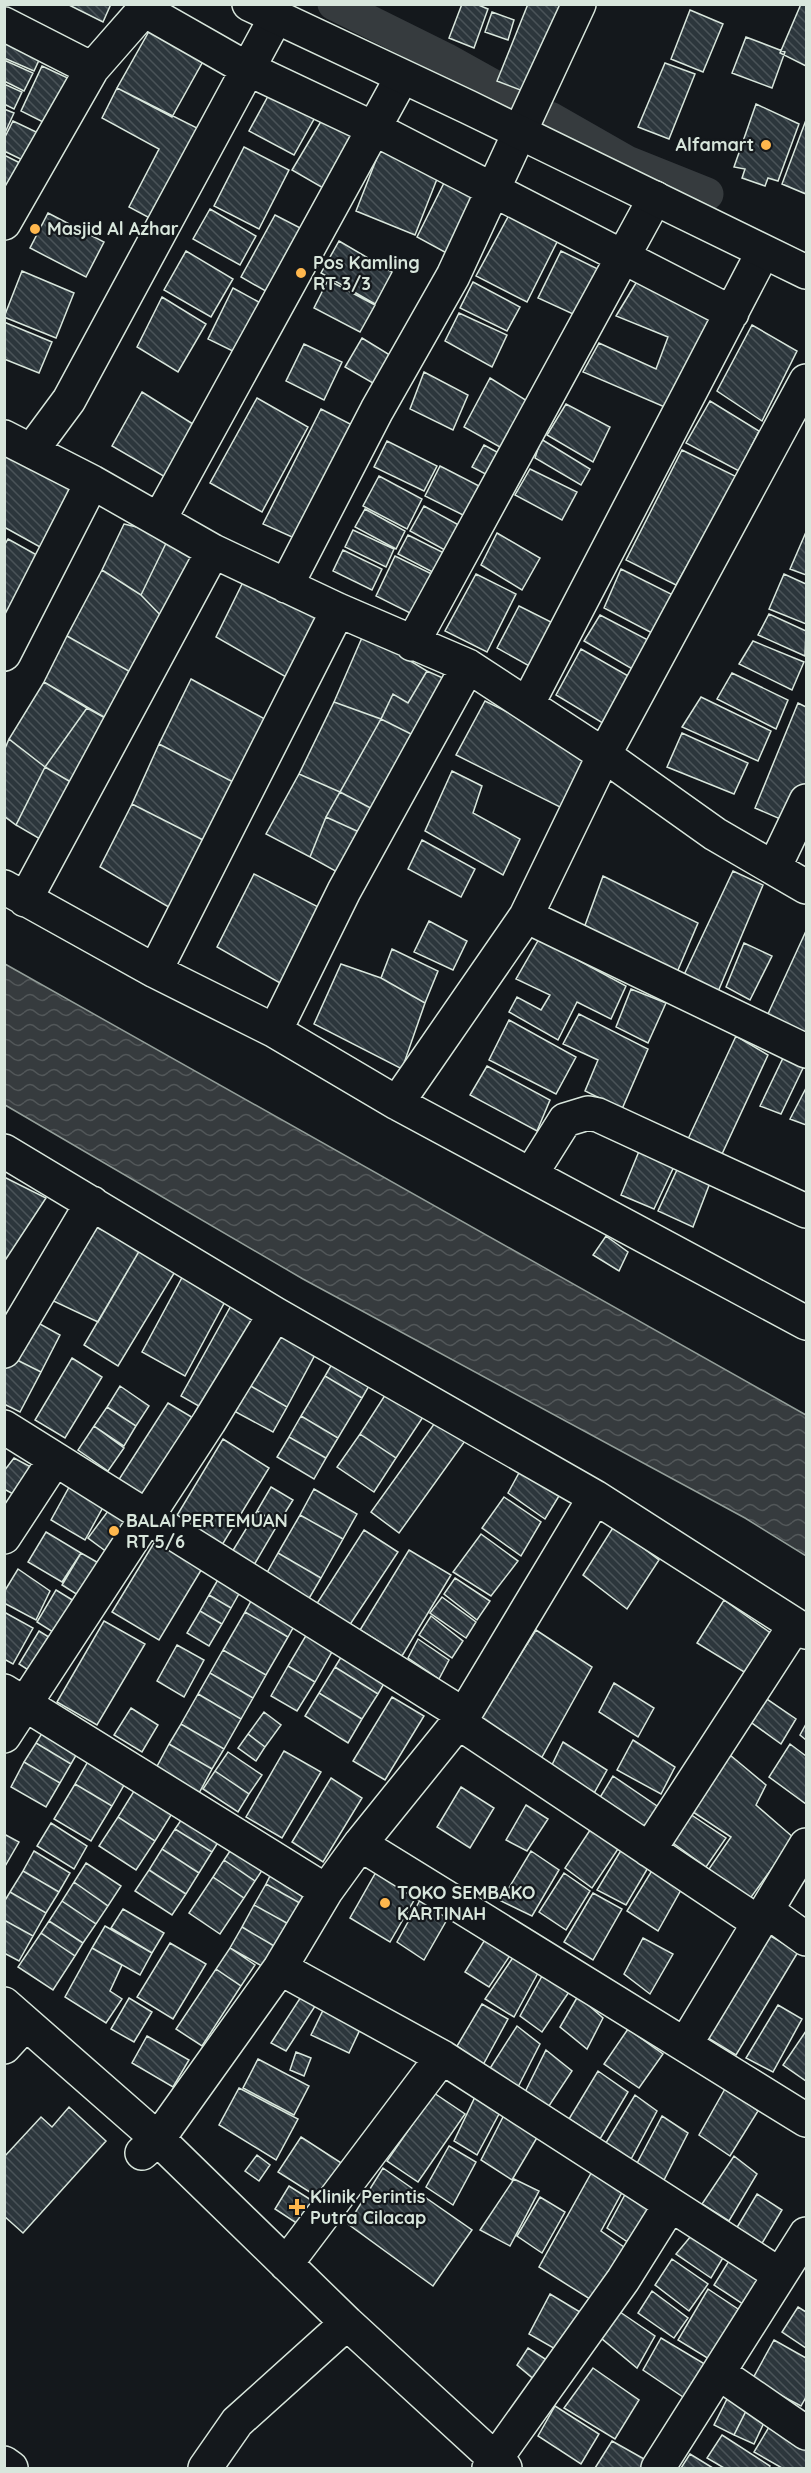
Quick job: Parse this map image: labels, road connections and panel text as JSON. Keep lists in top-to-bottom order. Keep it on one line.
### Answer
{"places":{"other":["Alfamart","Masjid Al Azhar","Pos Kamling RT 3/3","BALAI PERTEMUAN RT 5/6","TOKO SEMBAKO KARTINAH"],"health":["Klinik Perintis Putra Cilacap"]}}
